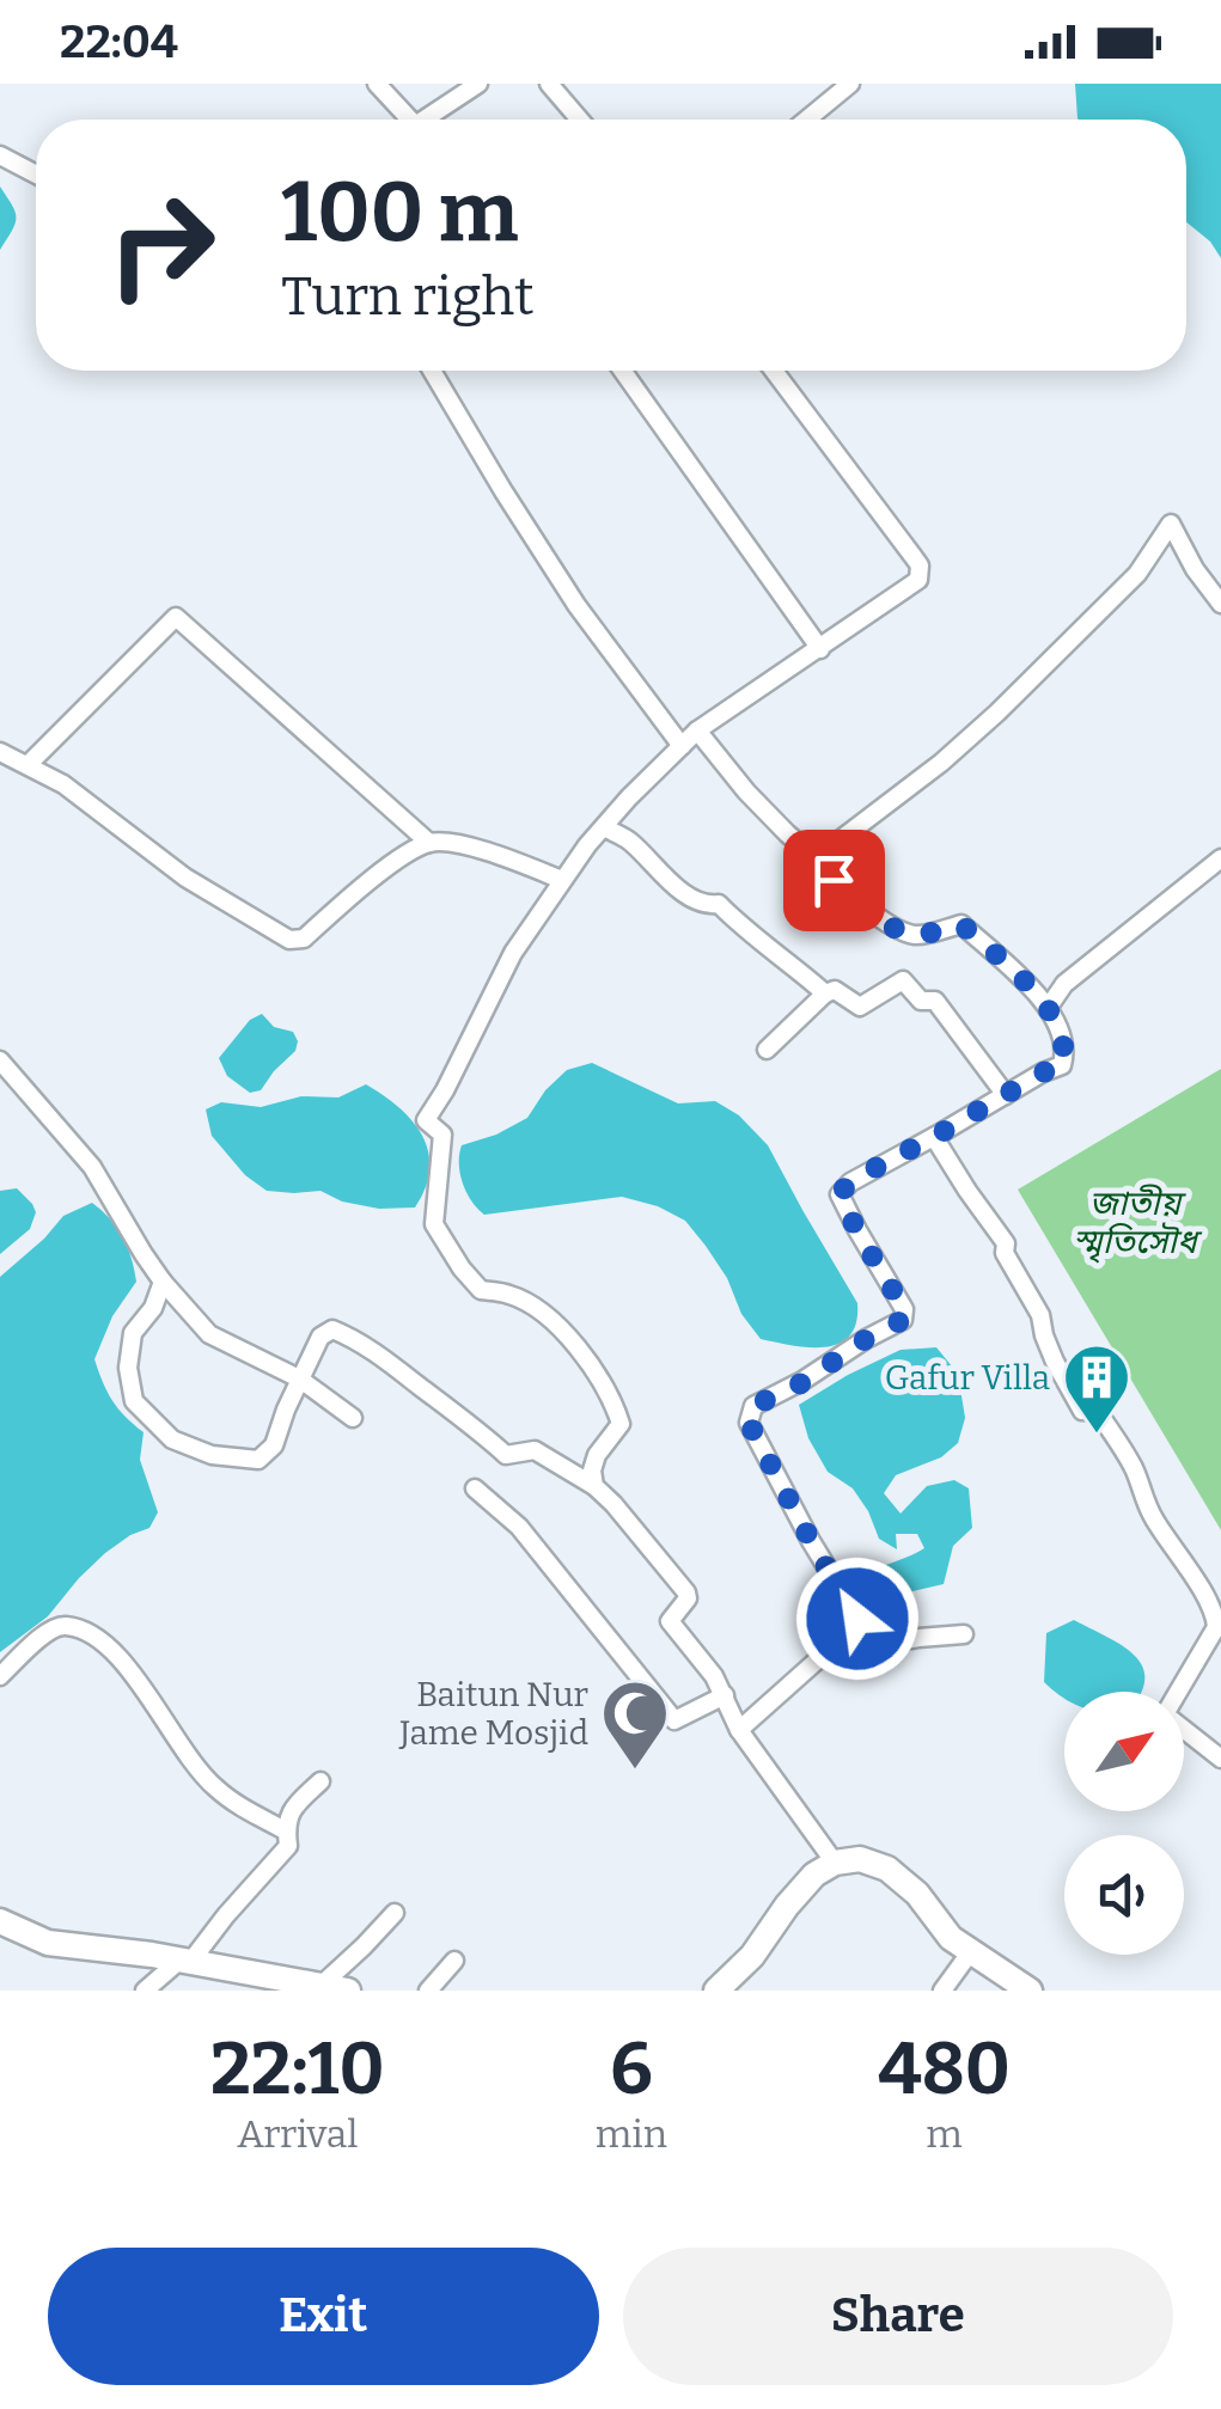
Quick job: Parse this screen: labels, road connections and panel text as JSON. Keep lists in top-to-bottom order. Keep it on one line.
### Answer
{"parks":["জাতীয় স্মৃতিসৌধ"],"places":{"building":["Gafur Villa"],"mosque":["Baitun Nur Jame Mosjid"]},"north":"top right","page":{"status":"22:04","turn":["100 m","Turn right"],"eta":["22:10","Arrival","6","min","480","m"],"buttons":["Exit","Share"]}}
